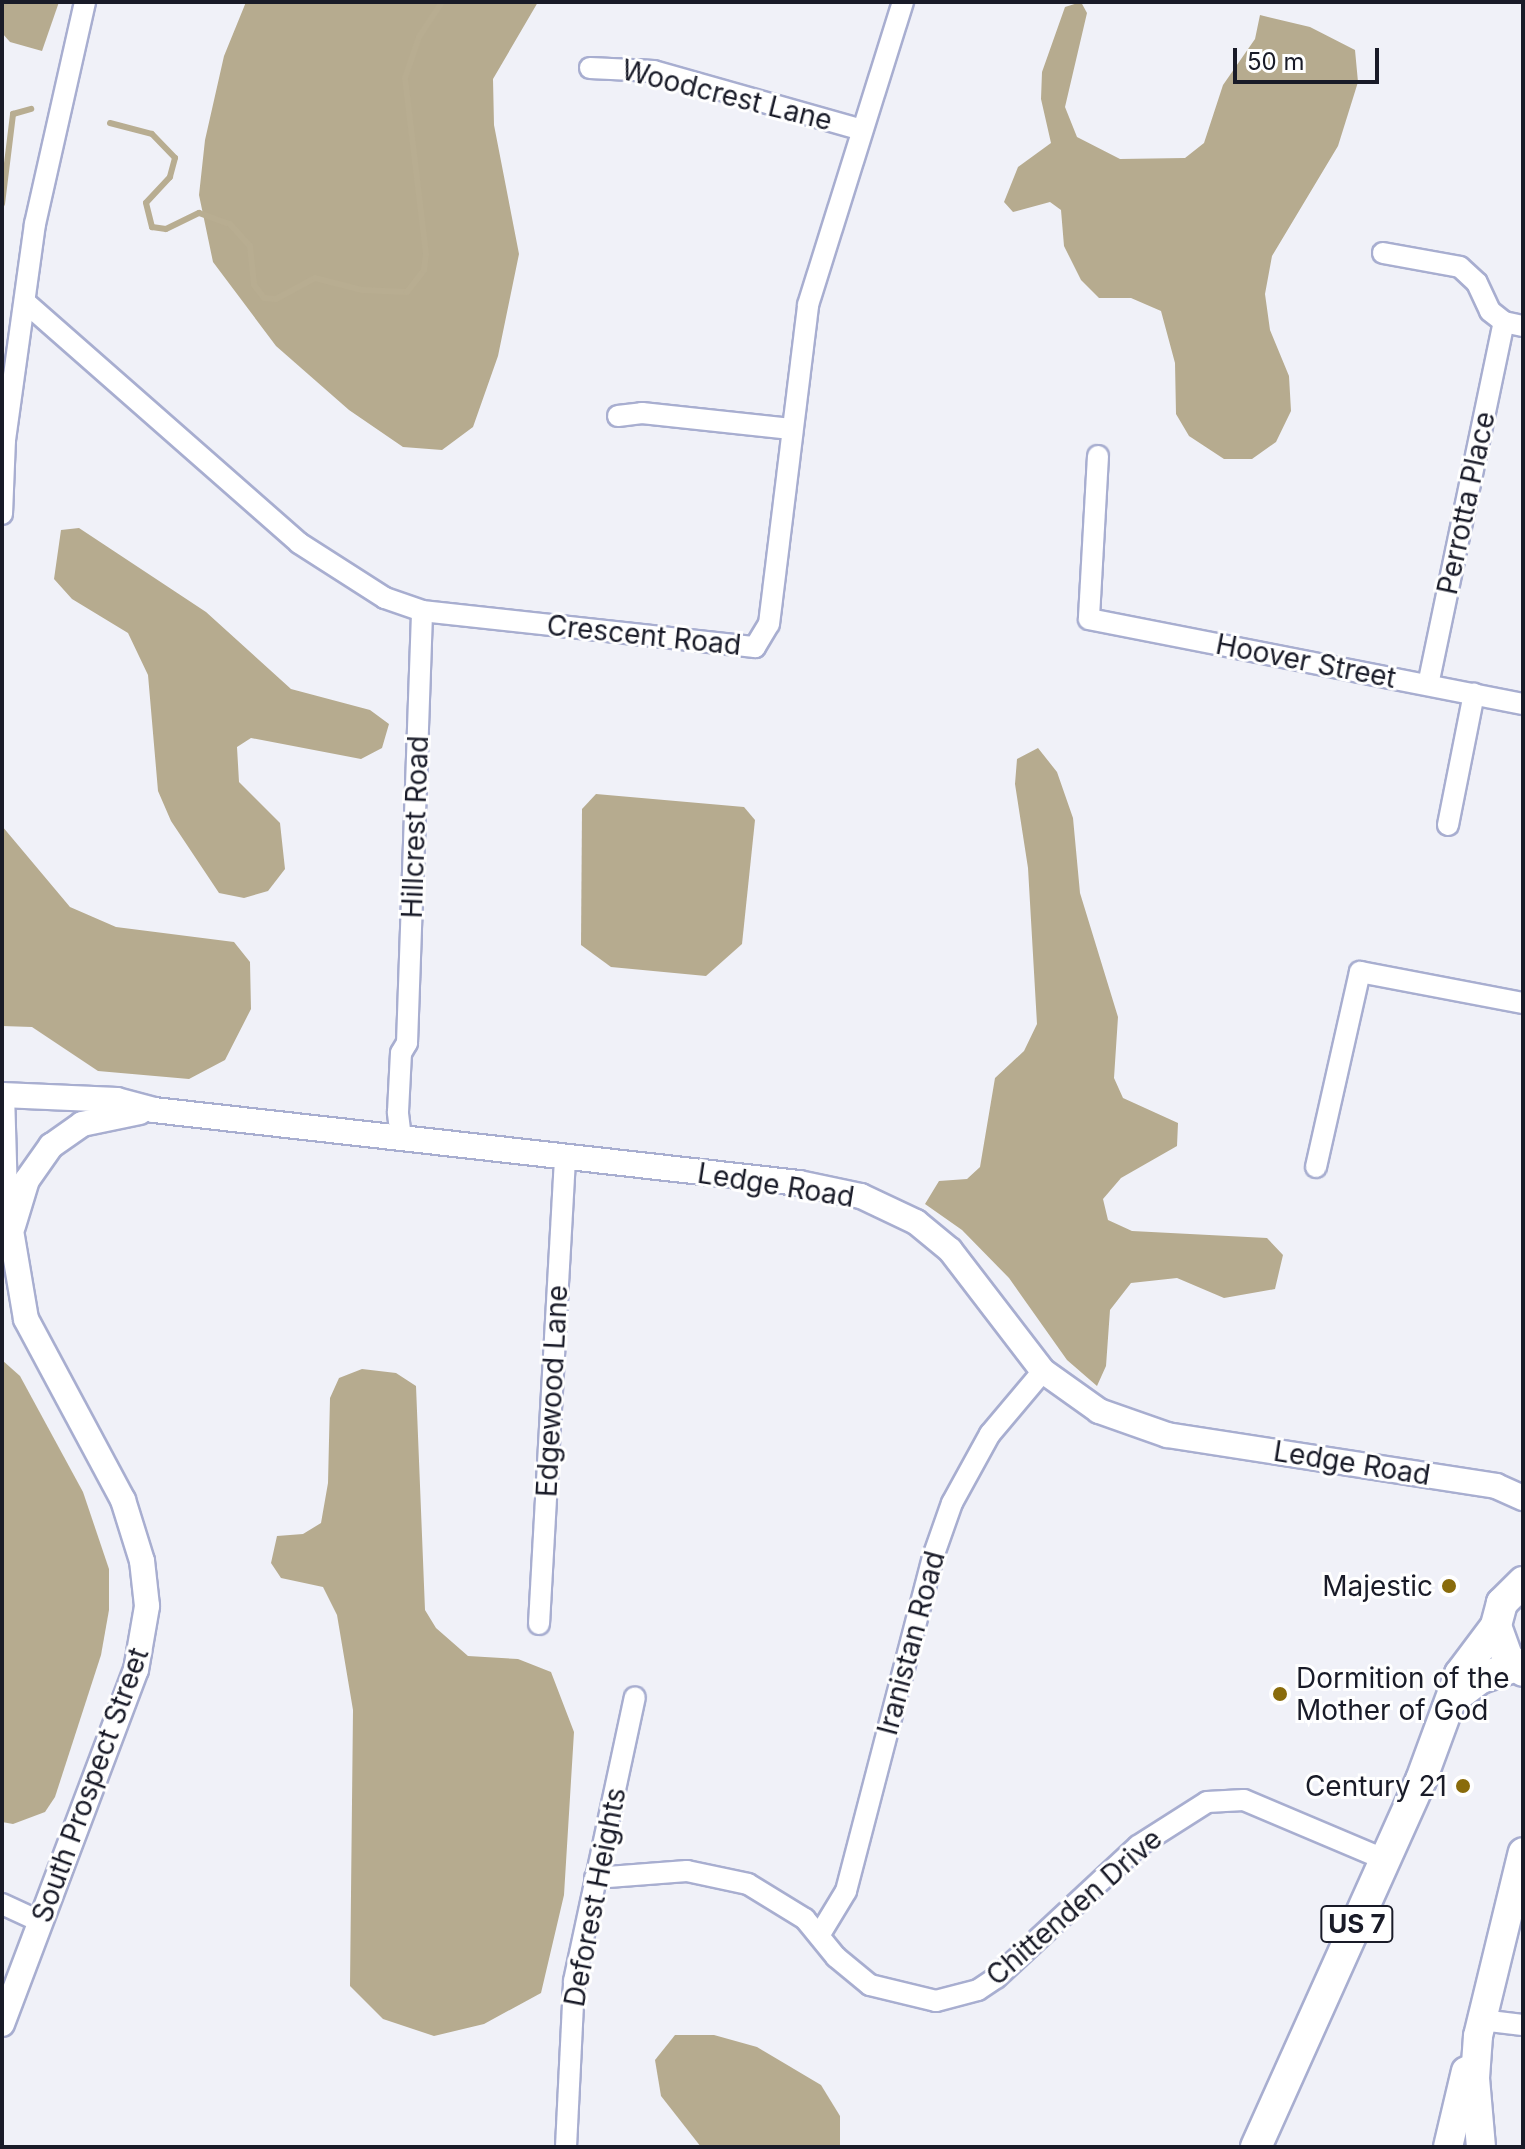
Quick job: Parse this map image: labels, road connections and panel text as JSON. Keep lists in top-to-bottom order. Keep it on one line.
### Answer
{"streets":{"main road":["US 7"],"street":["Woodcrest Lane","Perrotta Place","Crescent Road","Hoover Street","Hillcrest Road","Ledge Road","Edgewood Lane","Iranistan Road","South Prospect Street","Deforest Heights","Chittenden Drive"]},"crossings":[["Woodcrest Lane","Crescent Road"],["Perrotta Place","Hoover Street"],["Crescent Road","Hillcrest Road"],["Hillcrest Road","Ledge Road"],["Ledge Road","Edgewood Lane"],["Ledge Road","Iranistan Road"],["Ledge Road","South Prospect Street"],["Iranistan Road","Chittenden Drive"],["Deforest Heights","Chittenden Drive"],["Chittenden Drive","US 7"]],"places":["Majestic","Dormition of the Mother of God","Century 21"],"scale_bar":"50 m"}
